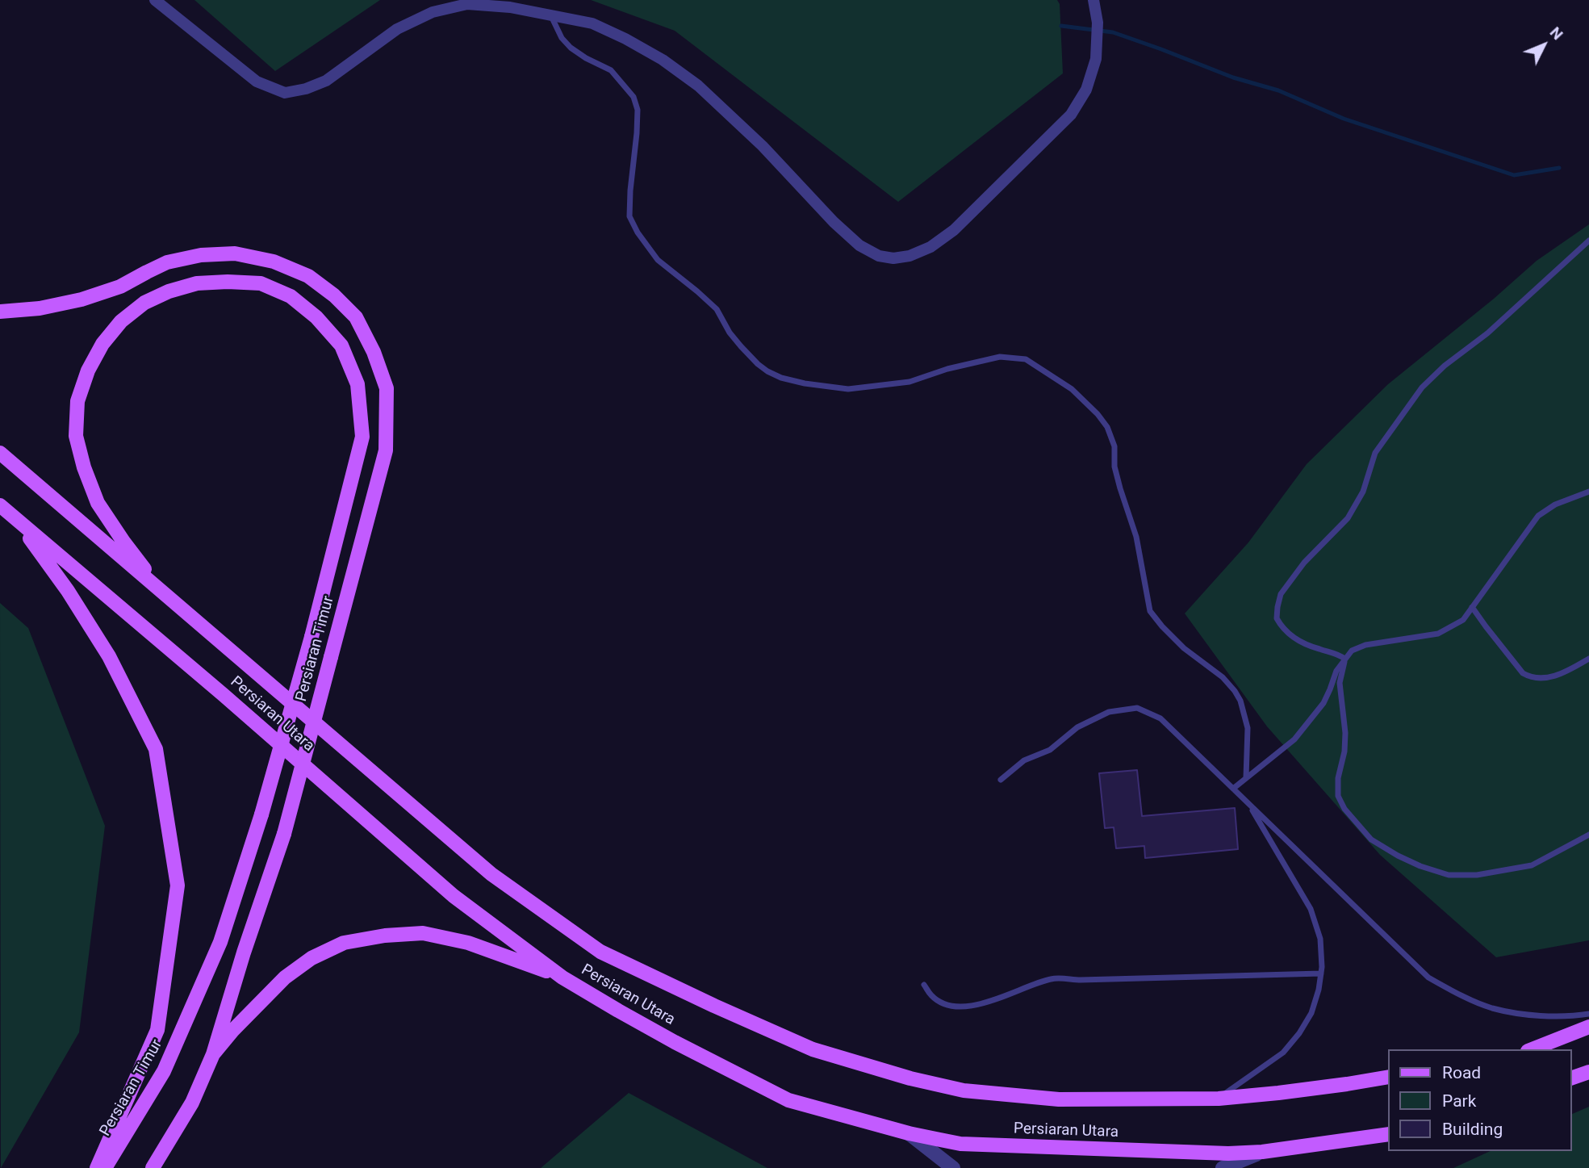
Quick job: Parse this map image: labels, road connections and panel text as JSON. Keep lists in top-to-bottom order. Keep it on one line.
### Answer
{"streets":{"main road":["Persiaran Timur","Persiaran Utara"]},"crossings":[["Persiaran Timur","Persiaran Utara"]],"legend":["Road","Park","Building"],"north":"top right"}
